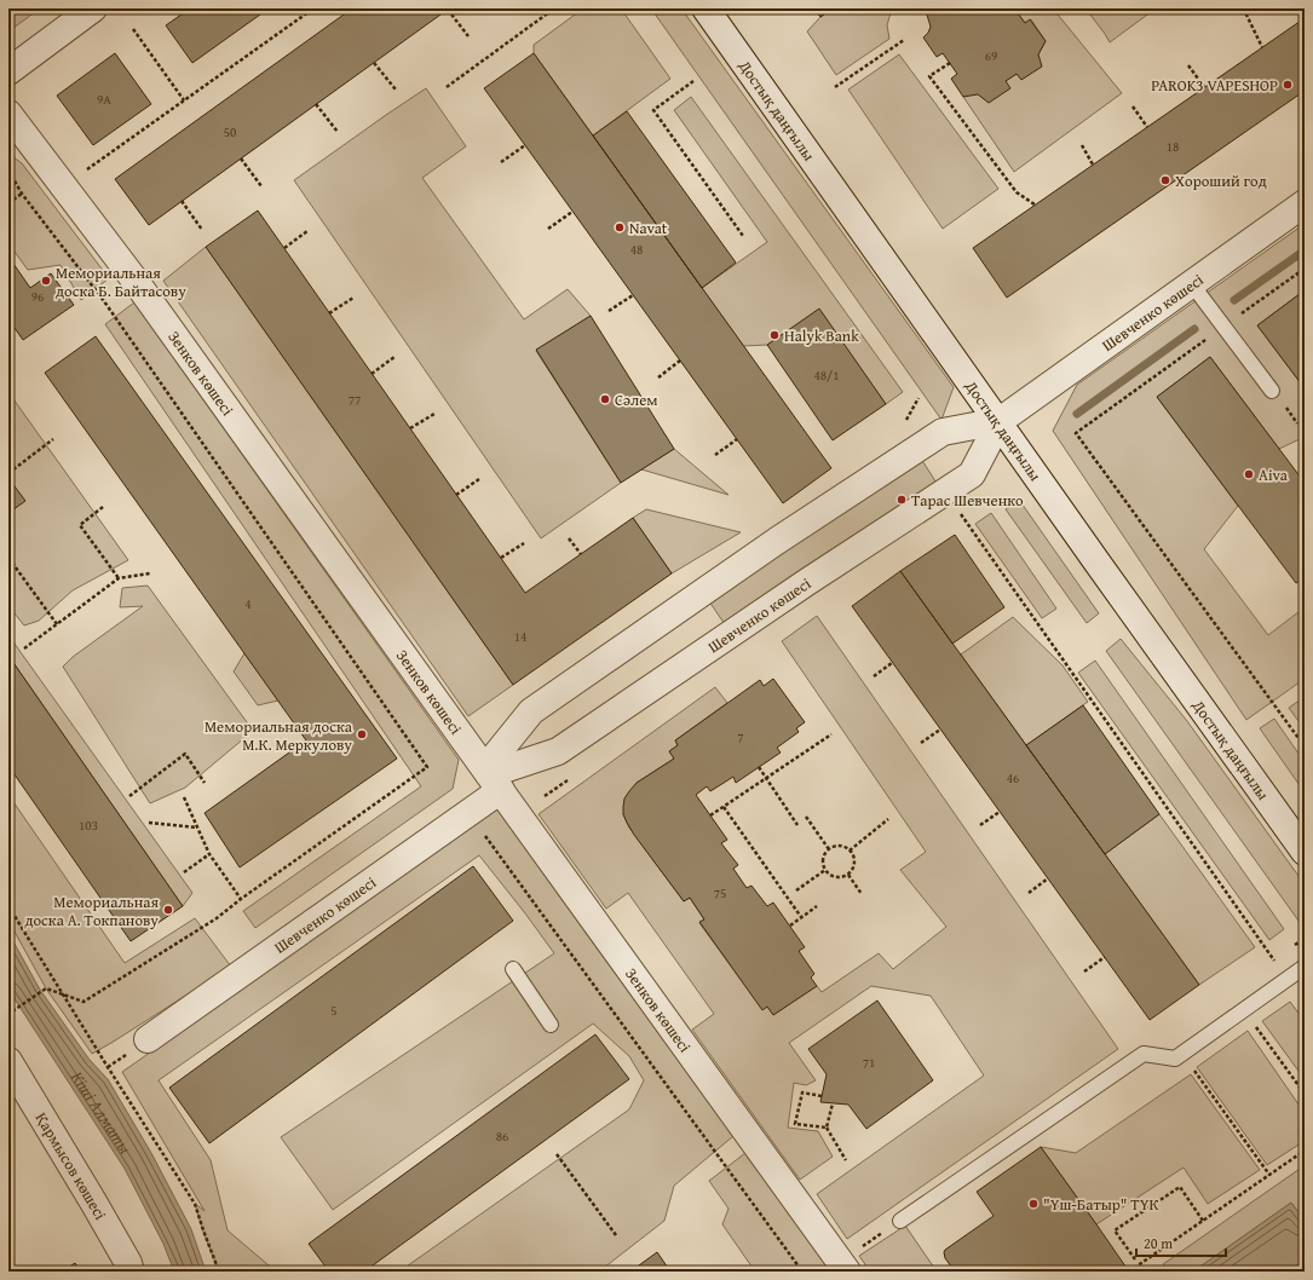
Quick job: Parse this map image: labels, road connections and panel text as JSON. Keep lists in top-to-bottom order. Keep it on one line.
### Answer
{"streets":{"street":["Достық даңғылы","Шевченко көшесі","Зенков көшесі","Қармысов көшесі"]},"crossings":[["Достық даңғылы","Шевченко көшесі"],["Шевченко көшесі","Зенков көшесі"]],"water":["Кіші Алматы"],"places":["PAROK3 VAPESHOP","Хороший год","Navat","Мемориальная доска Б. Байтасову","Halyk Bank","Сәлем","Aiva","Тарас Шевченко","Мемориальная доска М.К. Меркулову","Мемориальная доска А. Токпанову","\"Үш-Батыр\" ТҮК"],"house_numbers":["69","9А","50","18","48","96","48/1","77","4","14","7","46","103","75","5","71","86"],"scale_bar":"20 m"}
